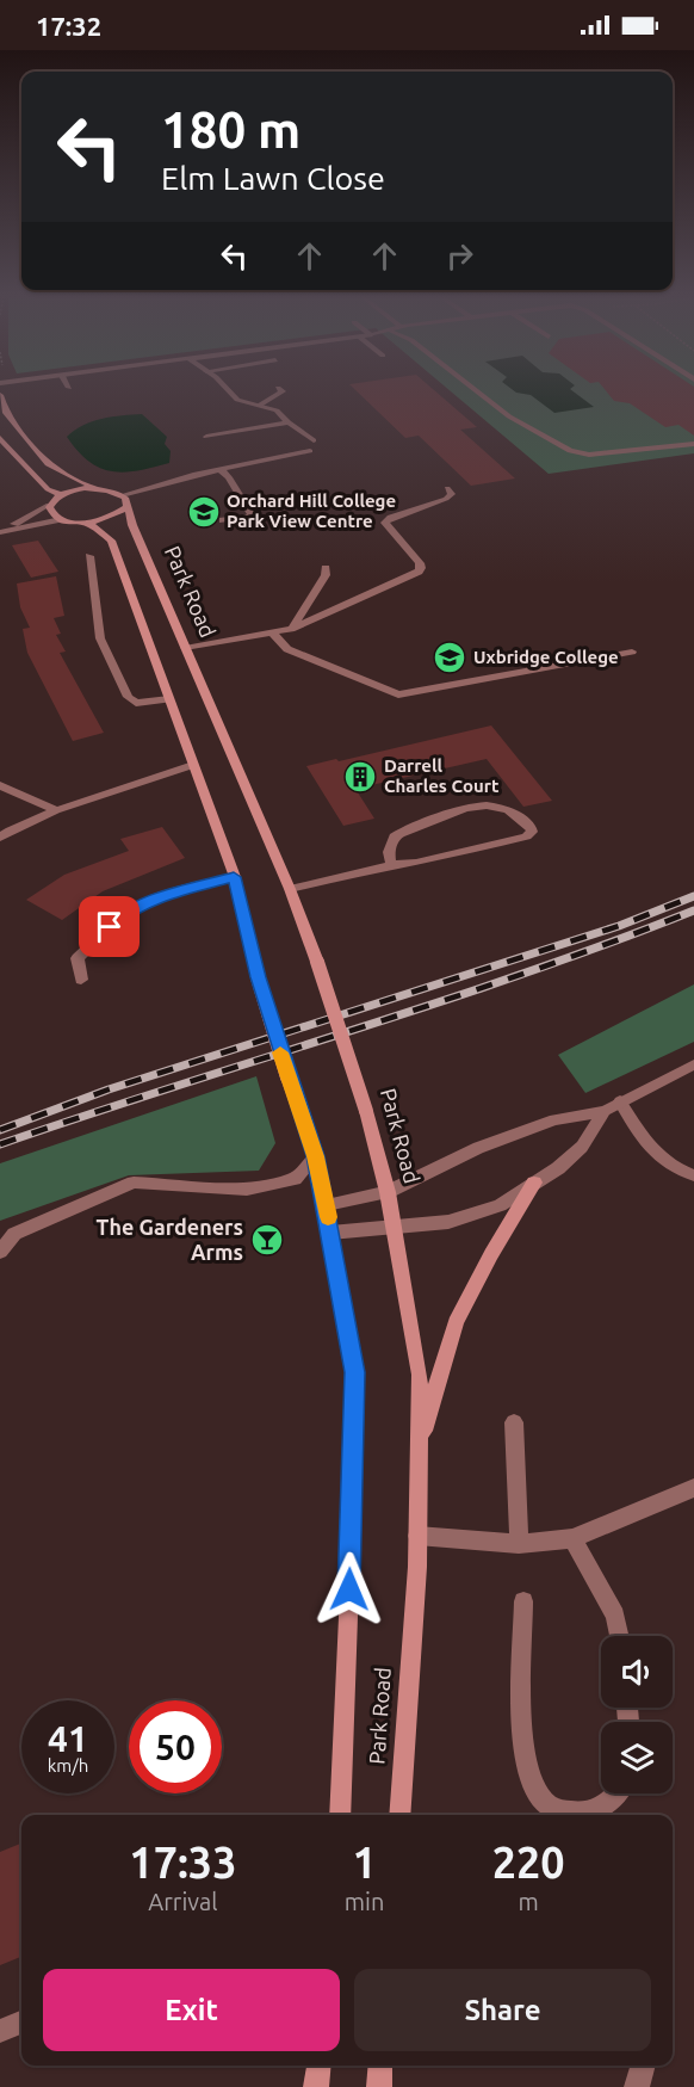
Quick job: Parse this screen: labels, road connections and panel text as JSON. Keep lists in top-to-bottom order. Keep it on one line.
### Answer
{"streets":{"main road":["Park Road"]},"places":{"school or university":["Orchard Hill College Park View Centre","Uxbridge College"],"building":["Darrell Charles Court"],"bar":["The Gardeners Arms"]},"page":{"status":"17:32","turn":["180 m","Elm Lawn Close"],"speed":"41 km/h","limit":"50","eta":["17:33","Arrival","1","min","220","m"],"buttons":["Exit","Share"]}}
